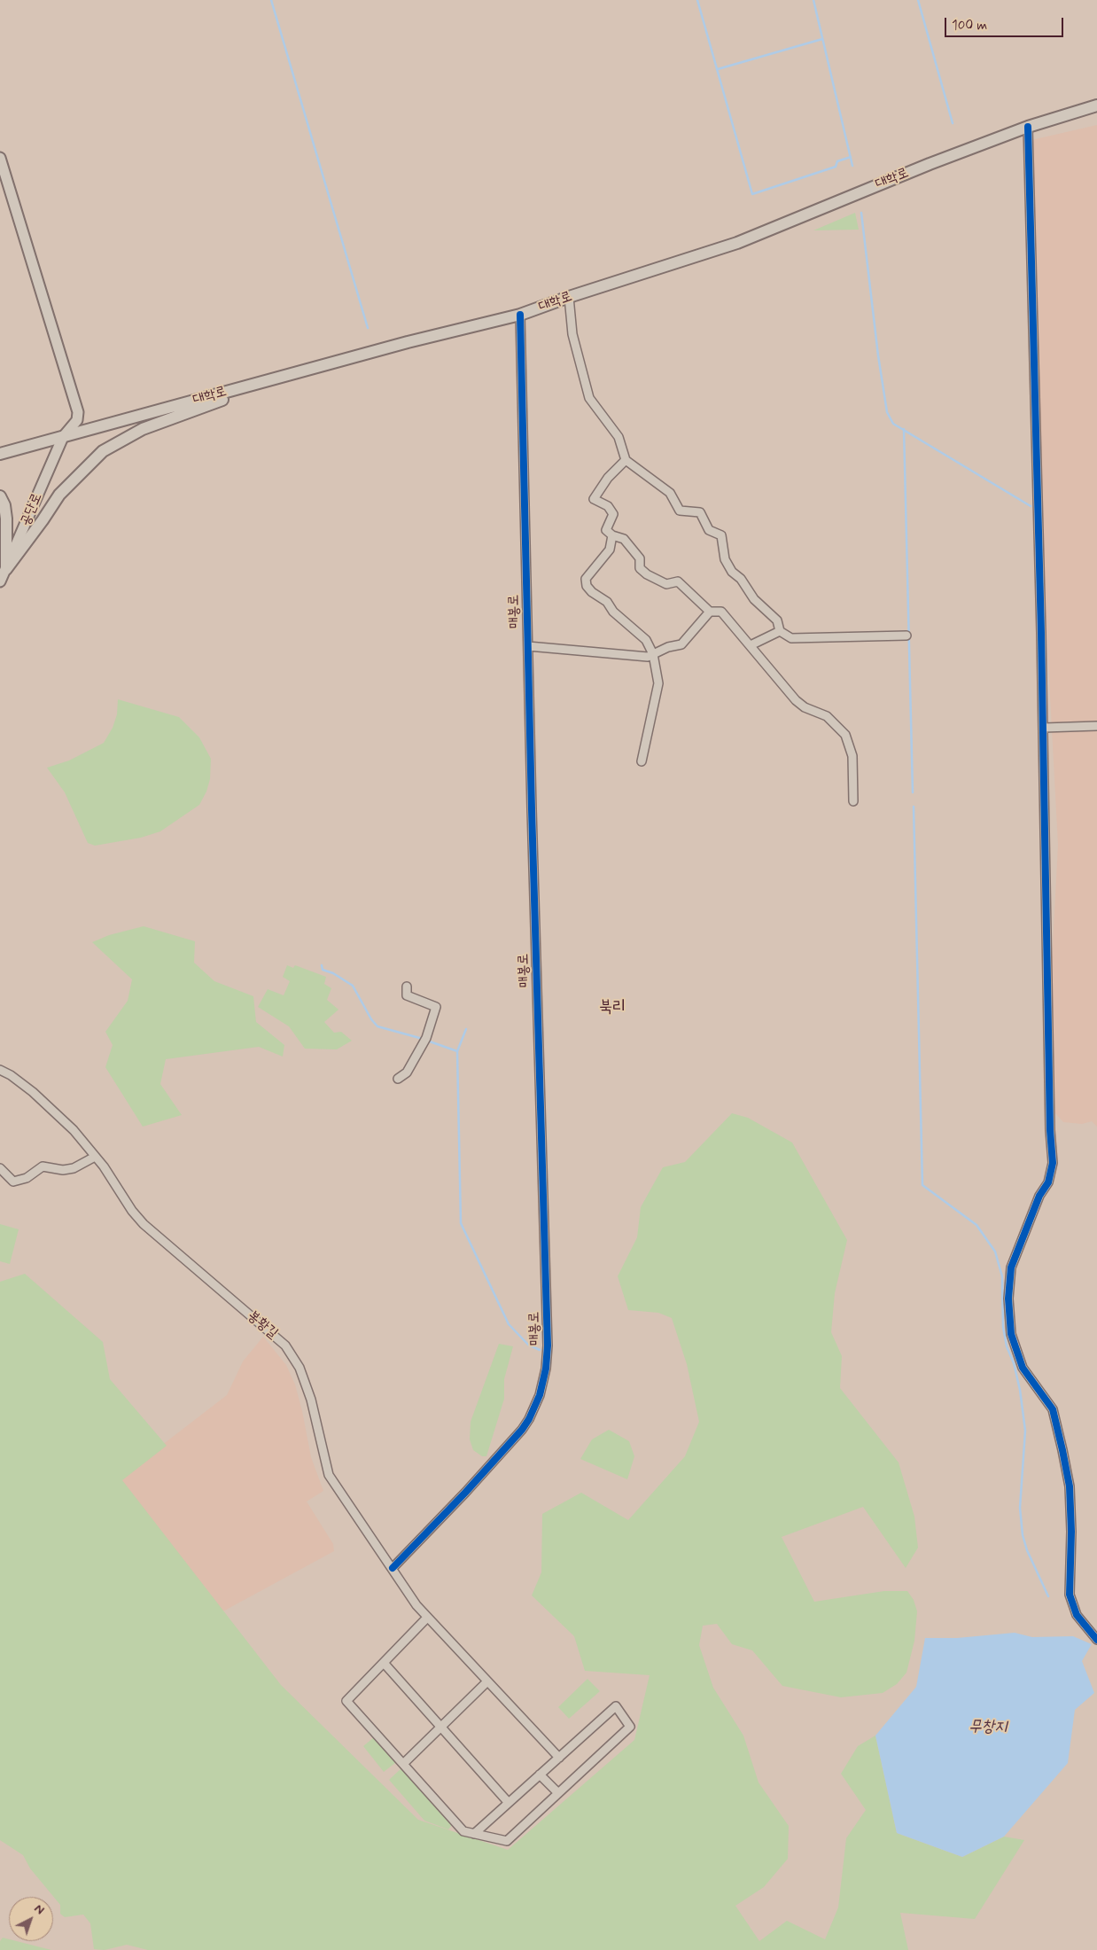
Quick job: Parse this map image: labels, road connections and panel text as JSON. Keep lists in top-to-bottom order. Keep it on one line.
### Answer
{"streets":{"main road":["대학로"],"street":["공단로","매봉로","봉황길"]},"crossings":[["대학로","공단로"],["대학로","매봉로"],["매봉로","봉황길"]],"districts":["북리"],"water":["무창지"],"scale_bar":"100 m","north":"top right"}
